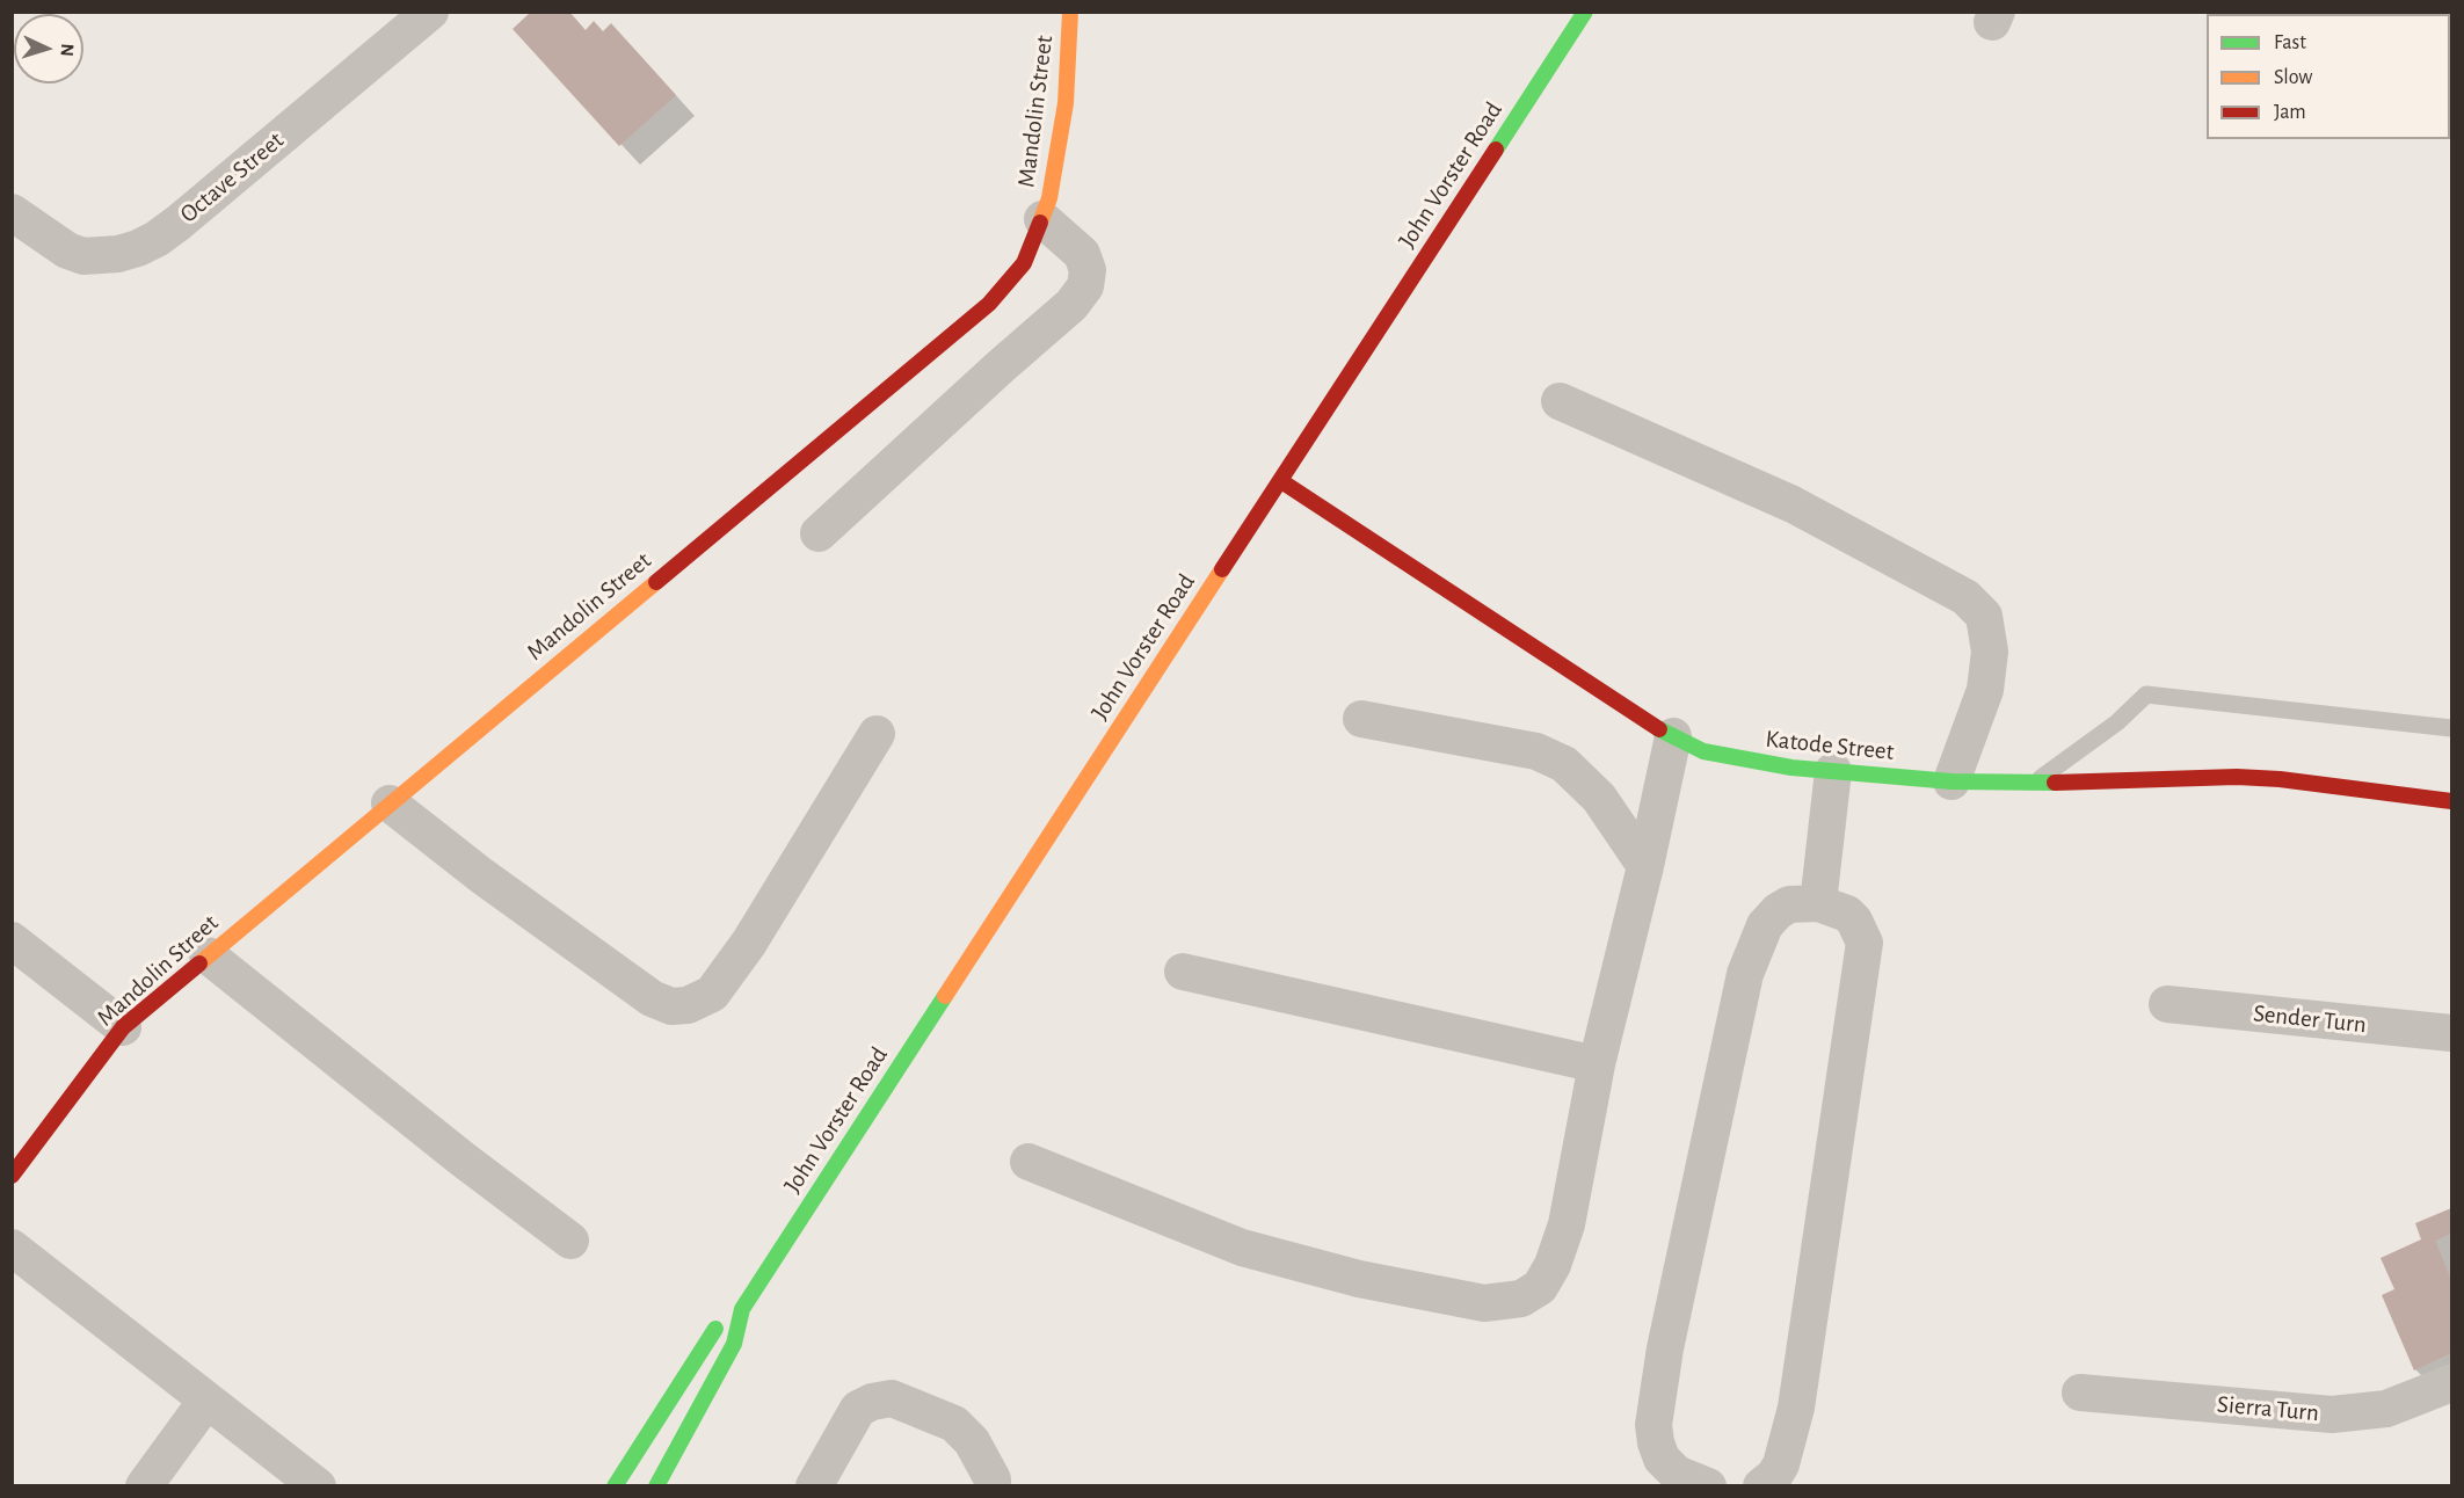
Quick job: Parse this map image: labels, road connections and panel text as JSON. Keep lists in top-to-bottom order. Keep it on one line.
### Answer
{"streets":{"street":["Mandolin Street","John Vorster Road","Octave Street","Katode Street","Sender Turn","Sierra Turn"]},"crossings":[["John Vorster Road","Katode Street"]],"legend":["Fast","Slow","Jam"],"north":"right"}
